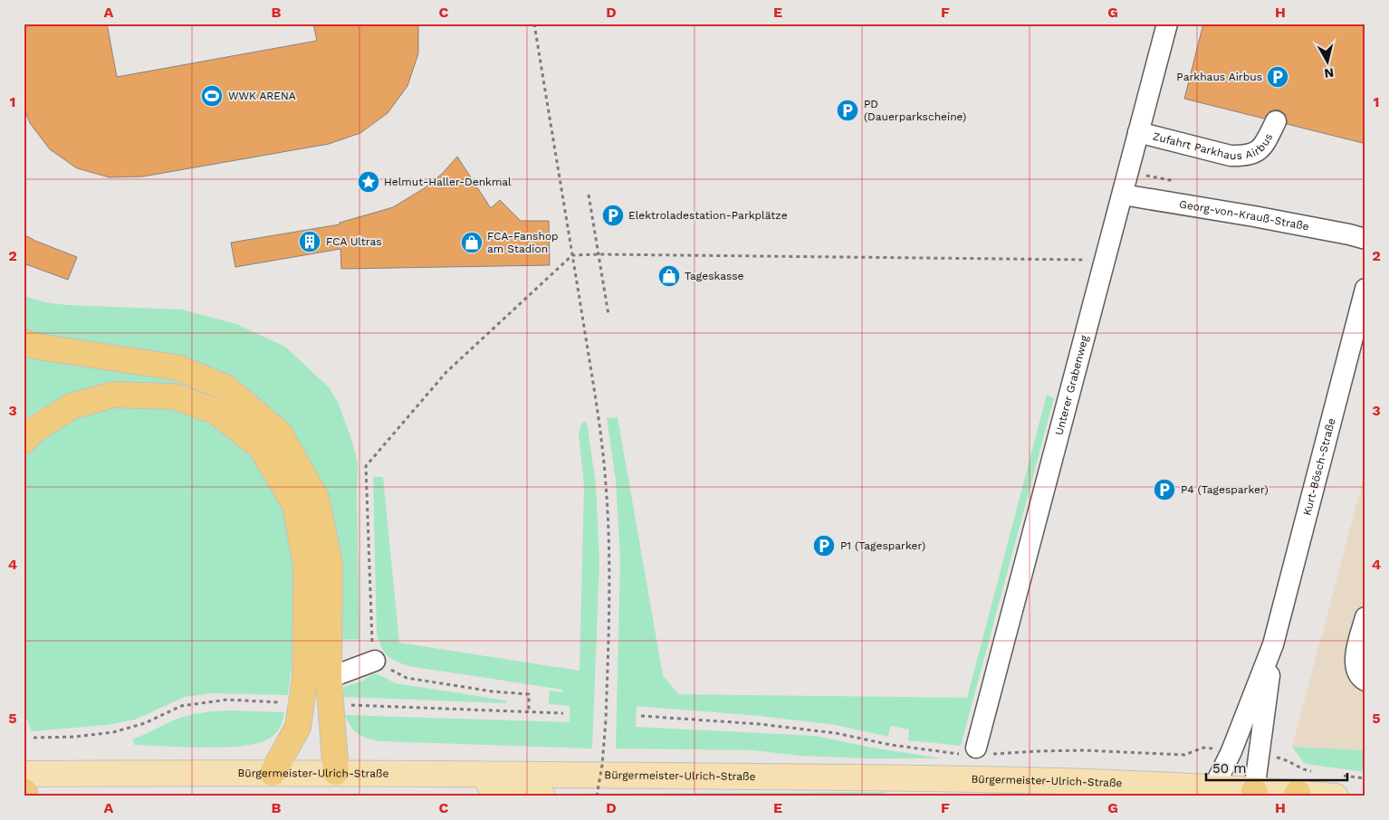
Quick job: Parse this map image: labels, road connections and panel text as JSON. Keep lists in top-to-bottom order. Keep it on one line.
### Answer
{"streets":{"main road":["Bürgermeister-Ulrich-Straße"],"street":["Zufahrt Parkhaus Airbus","Georg-von-Krauß-Straße","Unterer Grabenweg","Kurt-Bösch-Straße"]},"crossings":[["Zufahrt Parkhaus Airbus","Unterer Grabenweg"],["Georg-von-Krauß-Straße","Unterer Grabenweg"],["Kurt-Bösch-Straße","Bürgermeister-Ulrich-Straße"]],"places":{"parking":["Parkhaus Airbus","PD (Dauerparkscheine)","Elektroladestation-Parkplätze","P4 (Tagesparker)","P1 (Tagesparker)"],"sports":["WWK ARENA"],"place":["Helmut-Haller-Denkmal"],"building":["FCA Ultras"],"shop":["FCA-Fanshop am Stadion","Tageskasse"]},"scale_bar":"50 m","north":"bottom","grid":{"columns":["A","B","C","D","E","F","G","H"],"rows":["1","2","3","4","5"]}}
